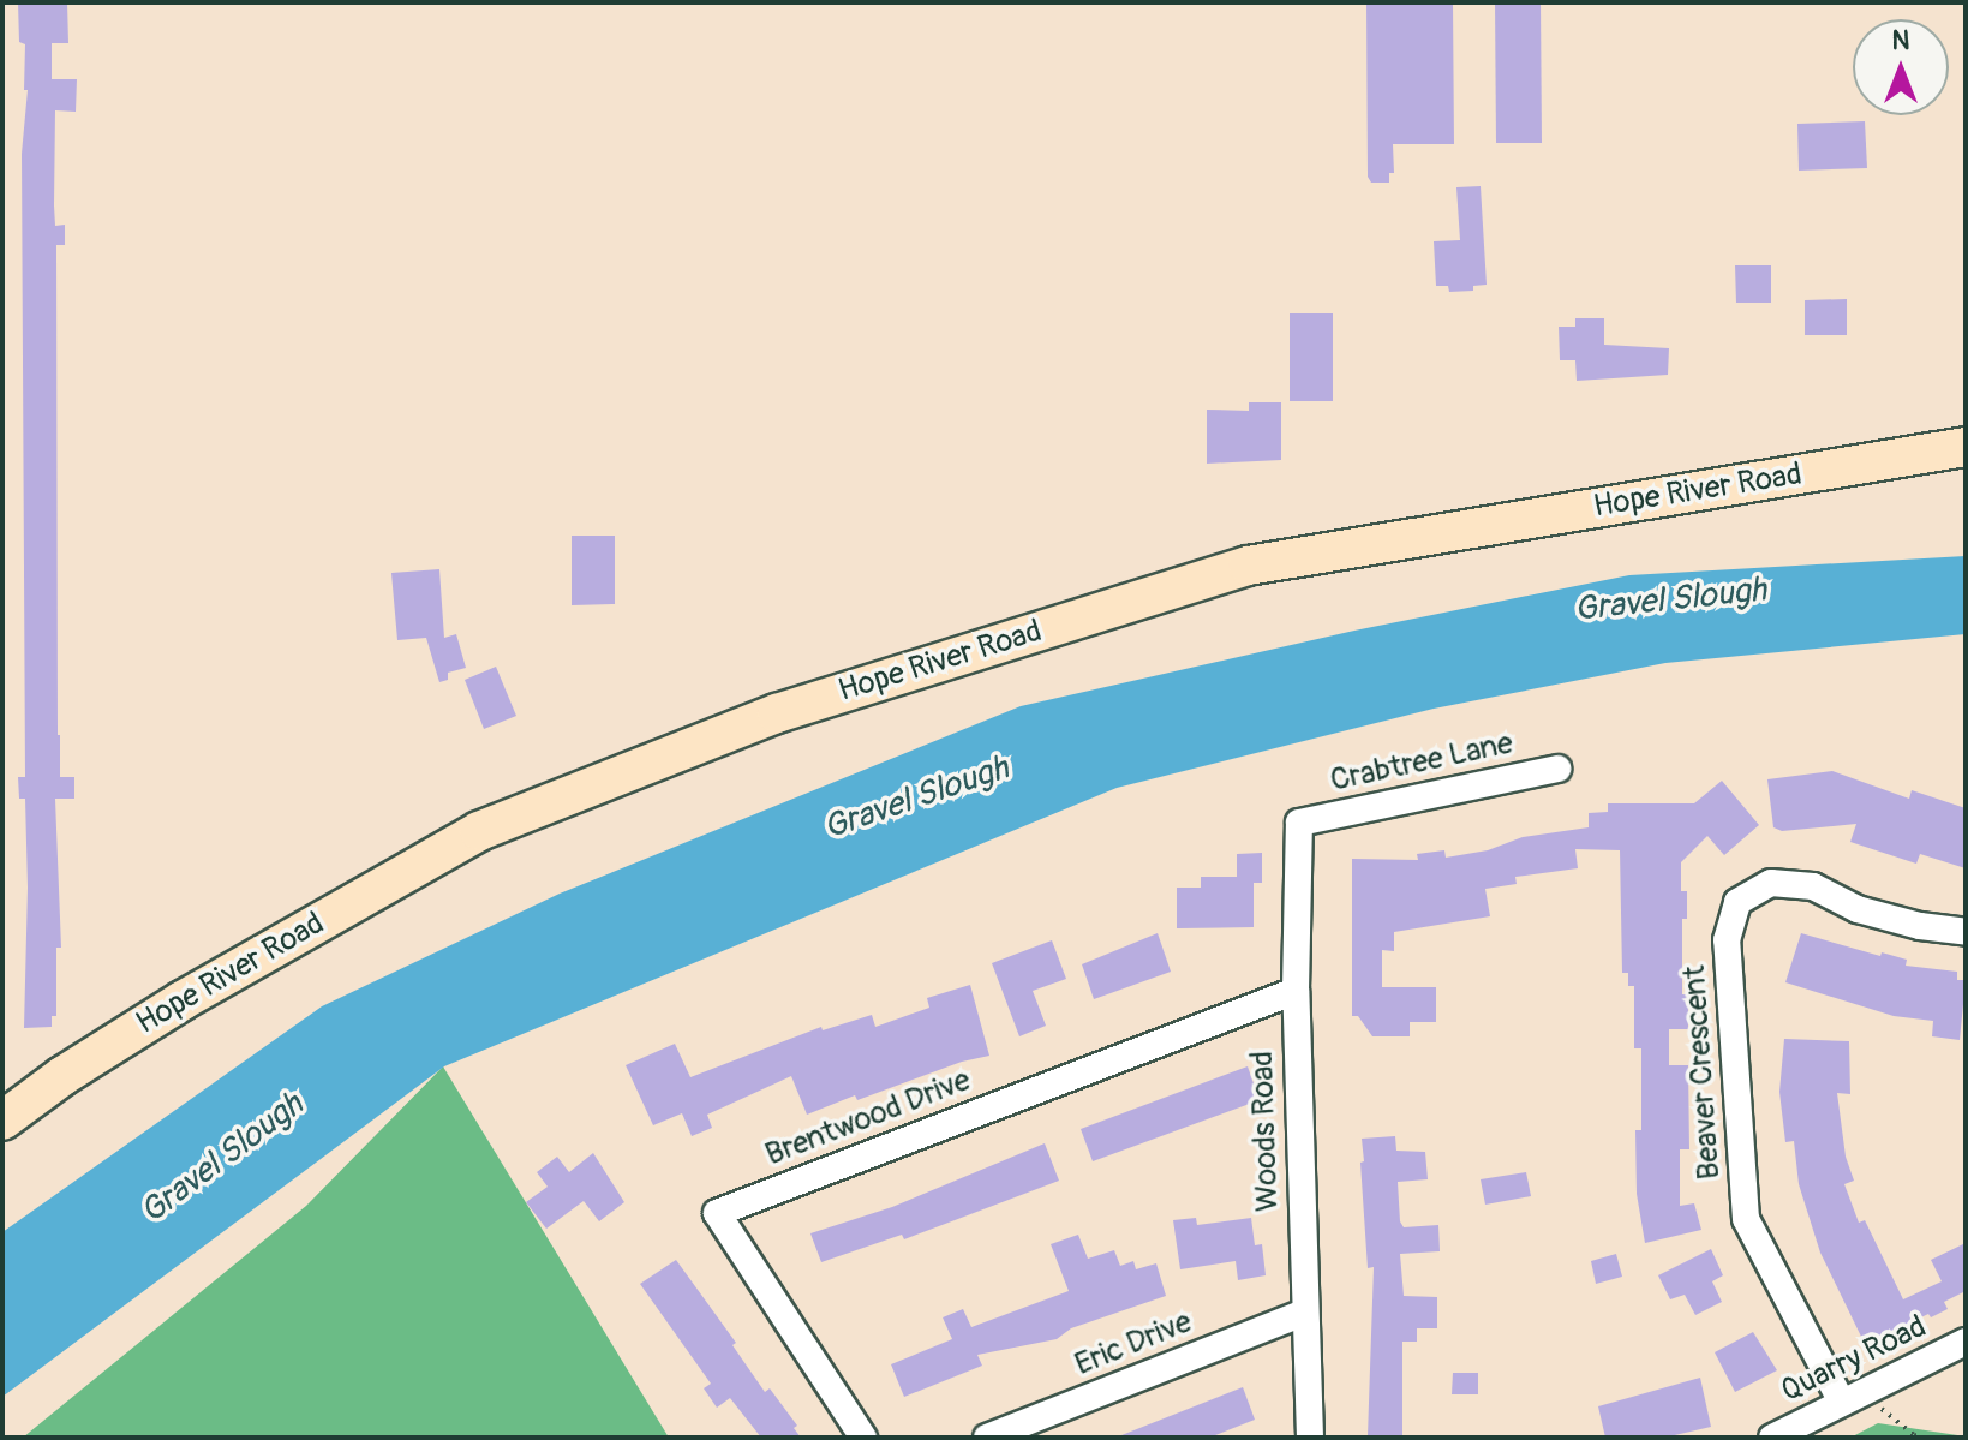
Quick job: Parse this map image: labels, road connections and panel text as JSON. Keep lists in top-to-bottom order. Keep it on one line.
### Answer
{"streets":{"street":["Hope River Road","Crabtree Lane","Beaver Crescent","Brentwood Drive","Woods Road","Eric Drive","Quarry Road"]},"crossings":[["Crabtree Lane","Woods Road"],["Beaver Crescent","Quarry Road"],["Brentwood Drive","Woods Road"],["Woods Road","Eric Drive"]],"water":["Gravel Slough"],"north":"top"}
